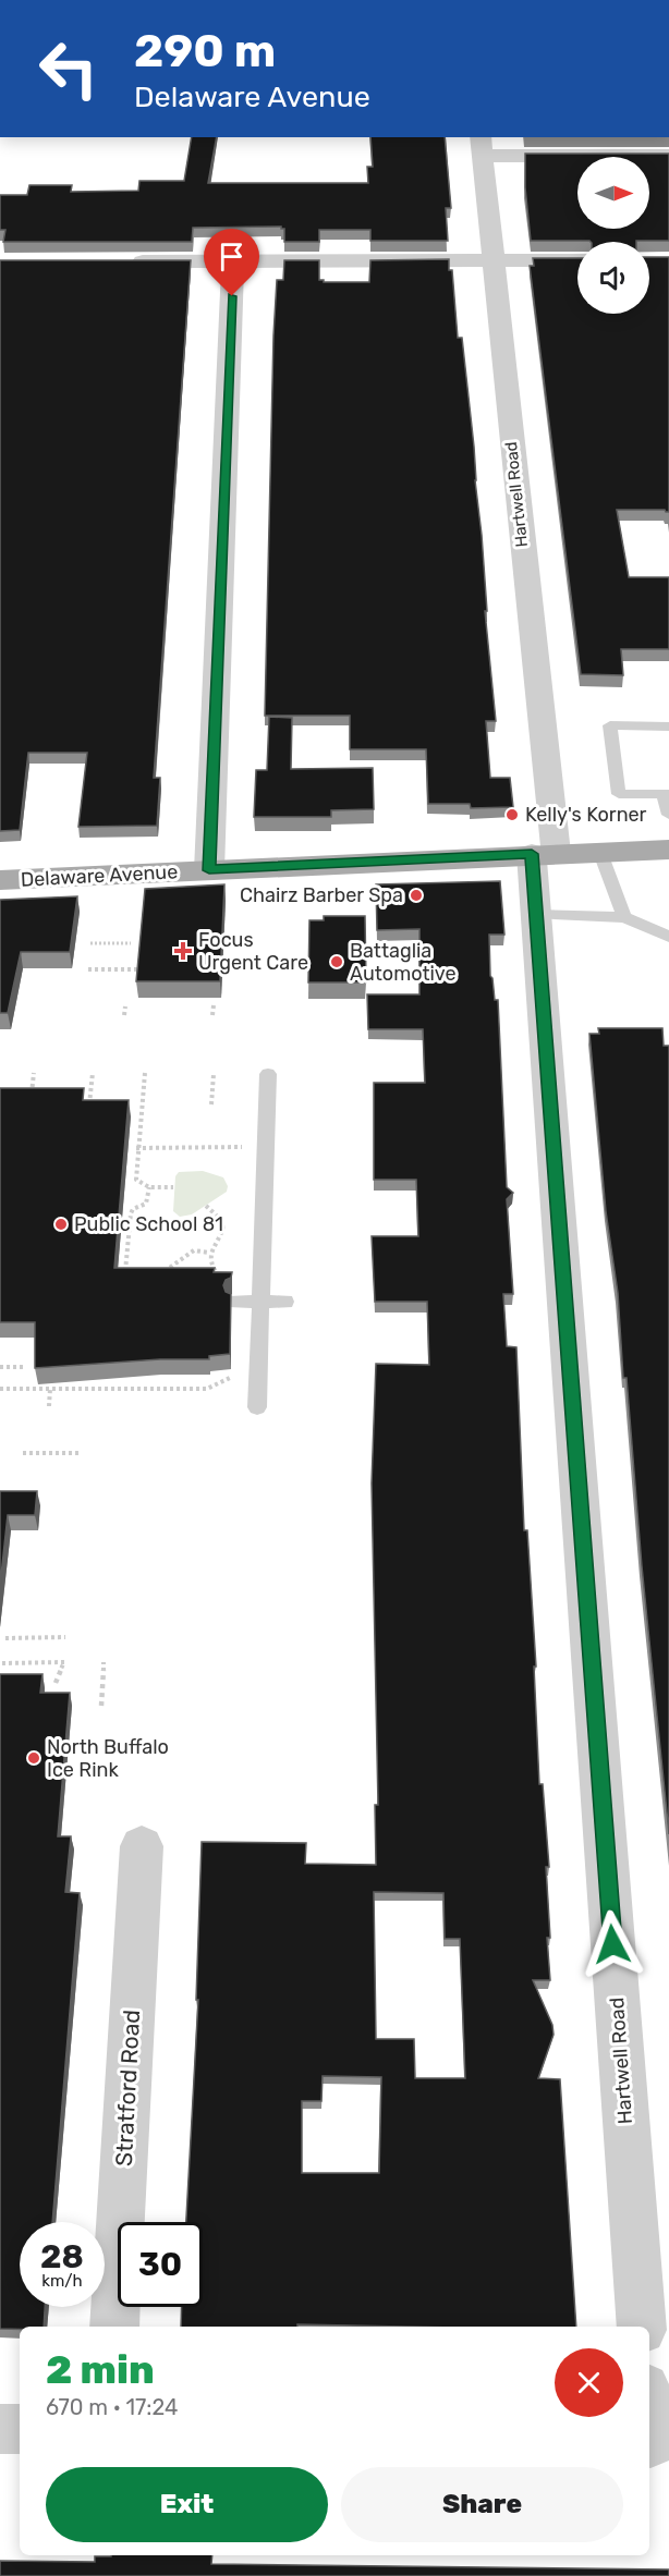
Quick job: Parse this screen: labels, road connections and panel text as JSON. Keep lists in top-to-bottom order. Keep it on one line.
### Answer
{"streets":{"main road":["Delaware Avenue"],"street":["Hartwell Road","Stratford Road"]},"crossings":[["Hartwell Road","Delaware Avenue"]],"places":{"other":["Kelly's Korner","Chairz Barber Spa","Battaglia Automotive","Public School 81","North Buffalo Ice Rink"],"health":["Focus Urgent Care"]},"north":"right","page":{"turn":["290 m","Delaware Avenue"],"speed":"28 km/h","limit":"30","heading":["2 min","670 m · 17:24"],"buttons":["Exit","Share"]}}
